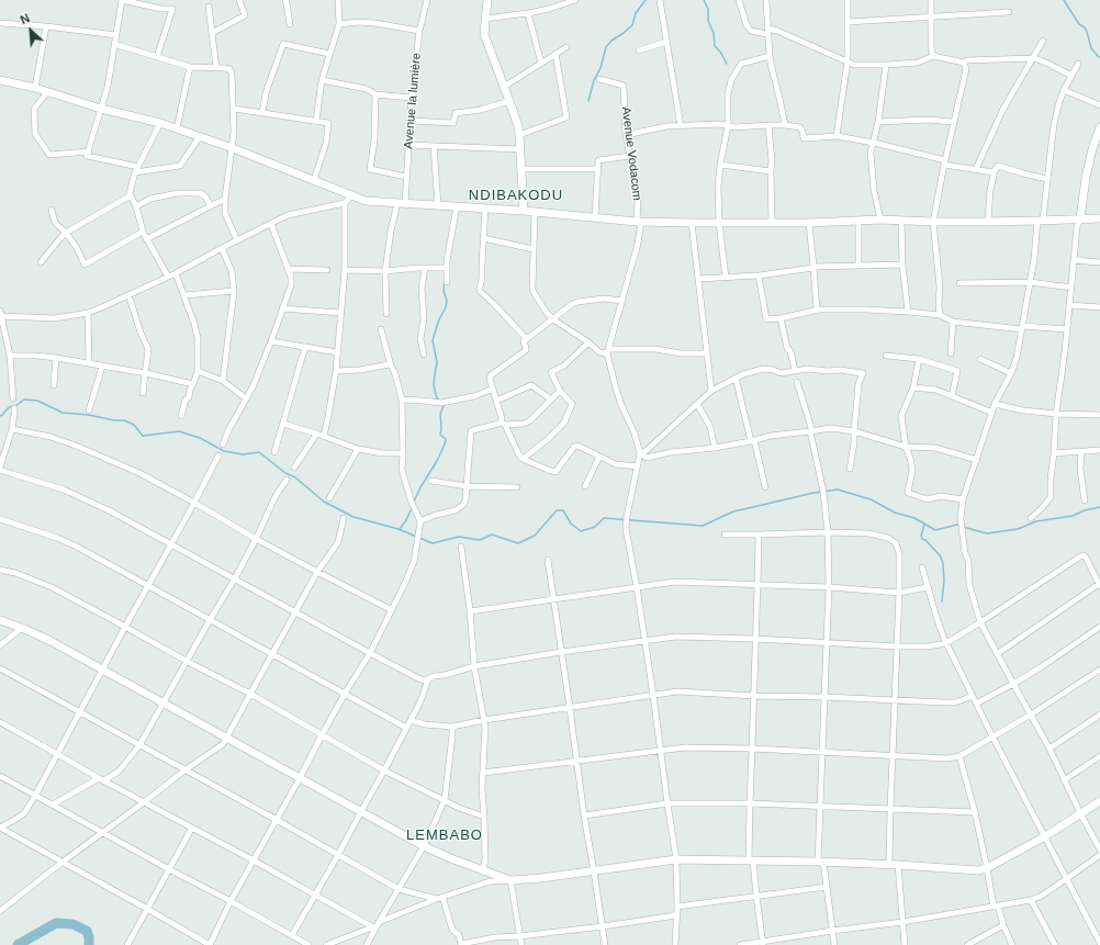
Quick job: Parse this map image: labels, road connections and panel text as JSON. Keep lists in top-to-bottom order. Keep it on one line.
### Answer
{"streets":{"street":["Avenue la lumière","Avenue Vodacom"]},"districts":["NDIBAKODU","LEMBABO"],"north":"top left"}
